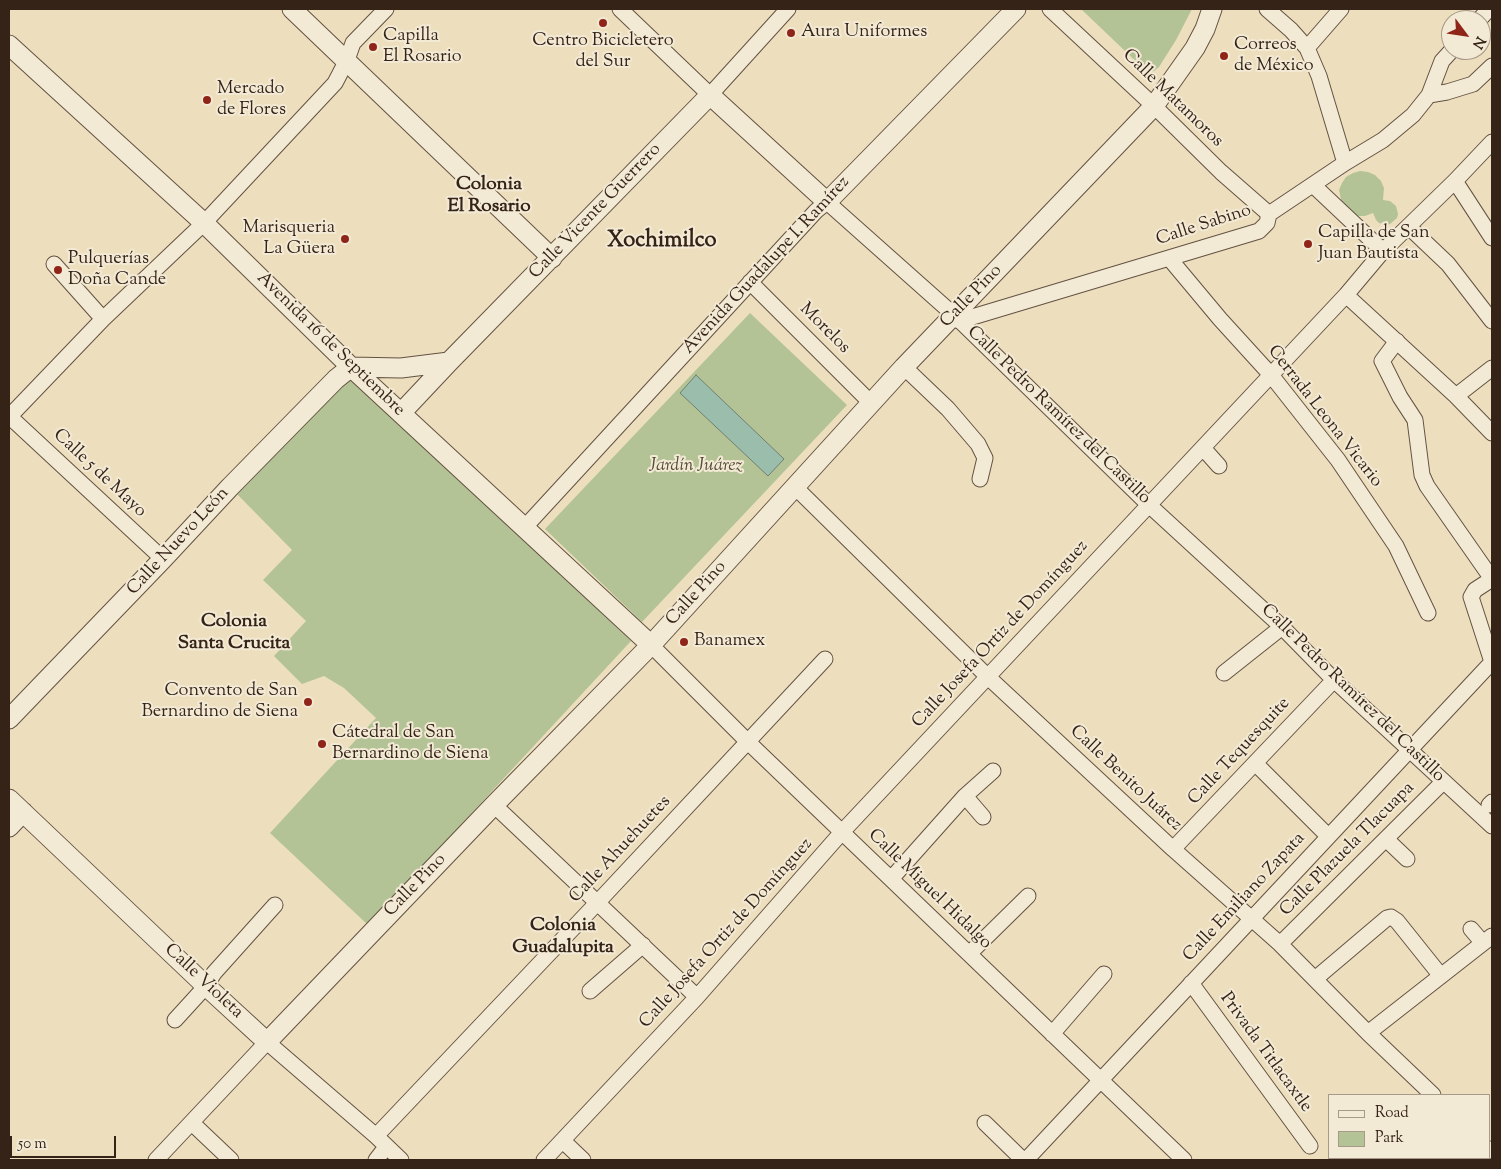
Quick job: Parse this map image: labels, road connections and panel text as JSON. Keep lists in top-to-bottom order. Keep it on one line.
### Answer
{"streets":{"street":["Calle Matamoros","Calle Vicente Guerrero","Calle Sabino","Avenida Guadalupe I. Ramírez","Calle Pino","Morelos","Avenida 16 de Septiembre","Calle Pedro Ramírez del Castillo","Cerrada Leona Vicario","Calle 5 de Mayo","Calle Nuevo León","Calle Josefa Ortiz de Domínguez","Calle Tequesquite","Calle Benito Juárez","Calle Ahuehuetes","Calle Plazuela Tlacuapa","Calle Miguel Hidalgo","Calle Emiliano Zapata","Calle Violeta","Privada Titlacaxtle"]},"crossings":[["Calle Matamoros","Calle Sabino"],["Calle Matamoros","Calle Pino"],["Calle Vicente Guerrero","Avenida 16 de Septiembre"],["Calle Vicente Guerrero","Calle Pedro Ramírez del Castillo"],["Calle Sabino","Calle Pino"],["Calle Sabino","Calle Pedro Ramírez del Castillo"],["Calle Sabino","Cerrada Leona Vicario"],["Avenida Guadalupe I. Ramírez","Morelos"],["Avenida Guadalupe I. Ramírez","Avenida 16 de Septiembre"],["Avenida Guadalupe I. Ramírez","Calle Pedro Ramírez del Castillo"],["Calle Pino","Morelos"],["Calle Pino","Avenida 16 de Septiembre"],["Calle Pino","Calle Pedro Ramírez del Castillo"],["Calle Pino","Calle Benito Juárez"],["Calle Pino","Calle Miguel Hidalgo"],["Calle Pino","Calle Violeta"],["Avenida 16 de Septiembre","Calle Nuevo León"],["Avenida 16 de Septiembre","Calle Miguel Hidalgo"],["Calle Pedro Ramírez del Castillo","Calle Josefa Ortiz de Domínguez"],["Calle Pedro Ramírez del Castillo","Calle Tequesquite"],["Calle Pedro Ramírez del Castillo","Calle Plazuela Tlacuapa"],["Calle Pedro Ramírez del Castillo","Calle Emiliano Zapata"],["Cerrada Leona Vicario","Calle Josefa Ortiz de Domínguez"],["Calle 5 de Mayo","Calle Nuevo León"],["Calle Josefa Ortiz de Domínguez","Calle Benito Juárez"],["Calle Josefa Ortiz de Domínguez","Calle Miguel Hidalgo"],["Calle Tequesquite","Calle Benito Juárez"],["Calle Benito Juárez","Calle Plazuela Tlacuapa"],["Calle Benito Juárez","Calle Emiliano Zapata"],["Calle Ahuehuetes","Calle Miguel Hidalgo"],["Calle Ahuehuetes","Calle Violeta"],["Calle Miguel Hidalgo","Calle Emiliano Zapata"],["Calle Emiliano Zapata","Privada Titlacaxtle"]],"districts":["Colonia El Rosario","Xochimilco","Colonia Santa Crucita","Colonia Guadalupita"],"parks":["Jardín Juárez"],"places":["Centro Bicicletero del Sur","Aura Uniformes","Capilla El Rosario","Correos de México","Mercado de Flores","Marisqueria La Güera","Capilla de San Juan Bautista","Pulquerías Doña Cande","Banamex","Convento de San Bernardino de Siena","Cátedral de San Bernardino de Siena"],"legend":["Road","Park"],"scale_bar":"50 m","north":"bottom right"}
